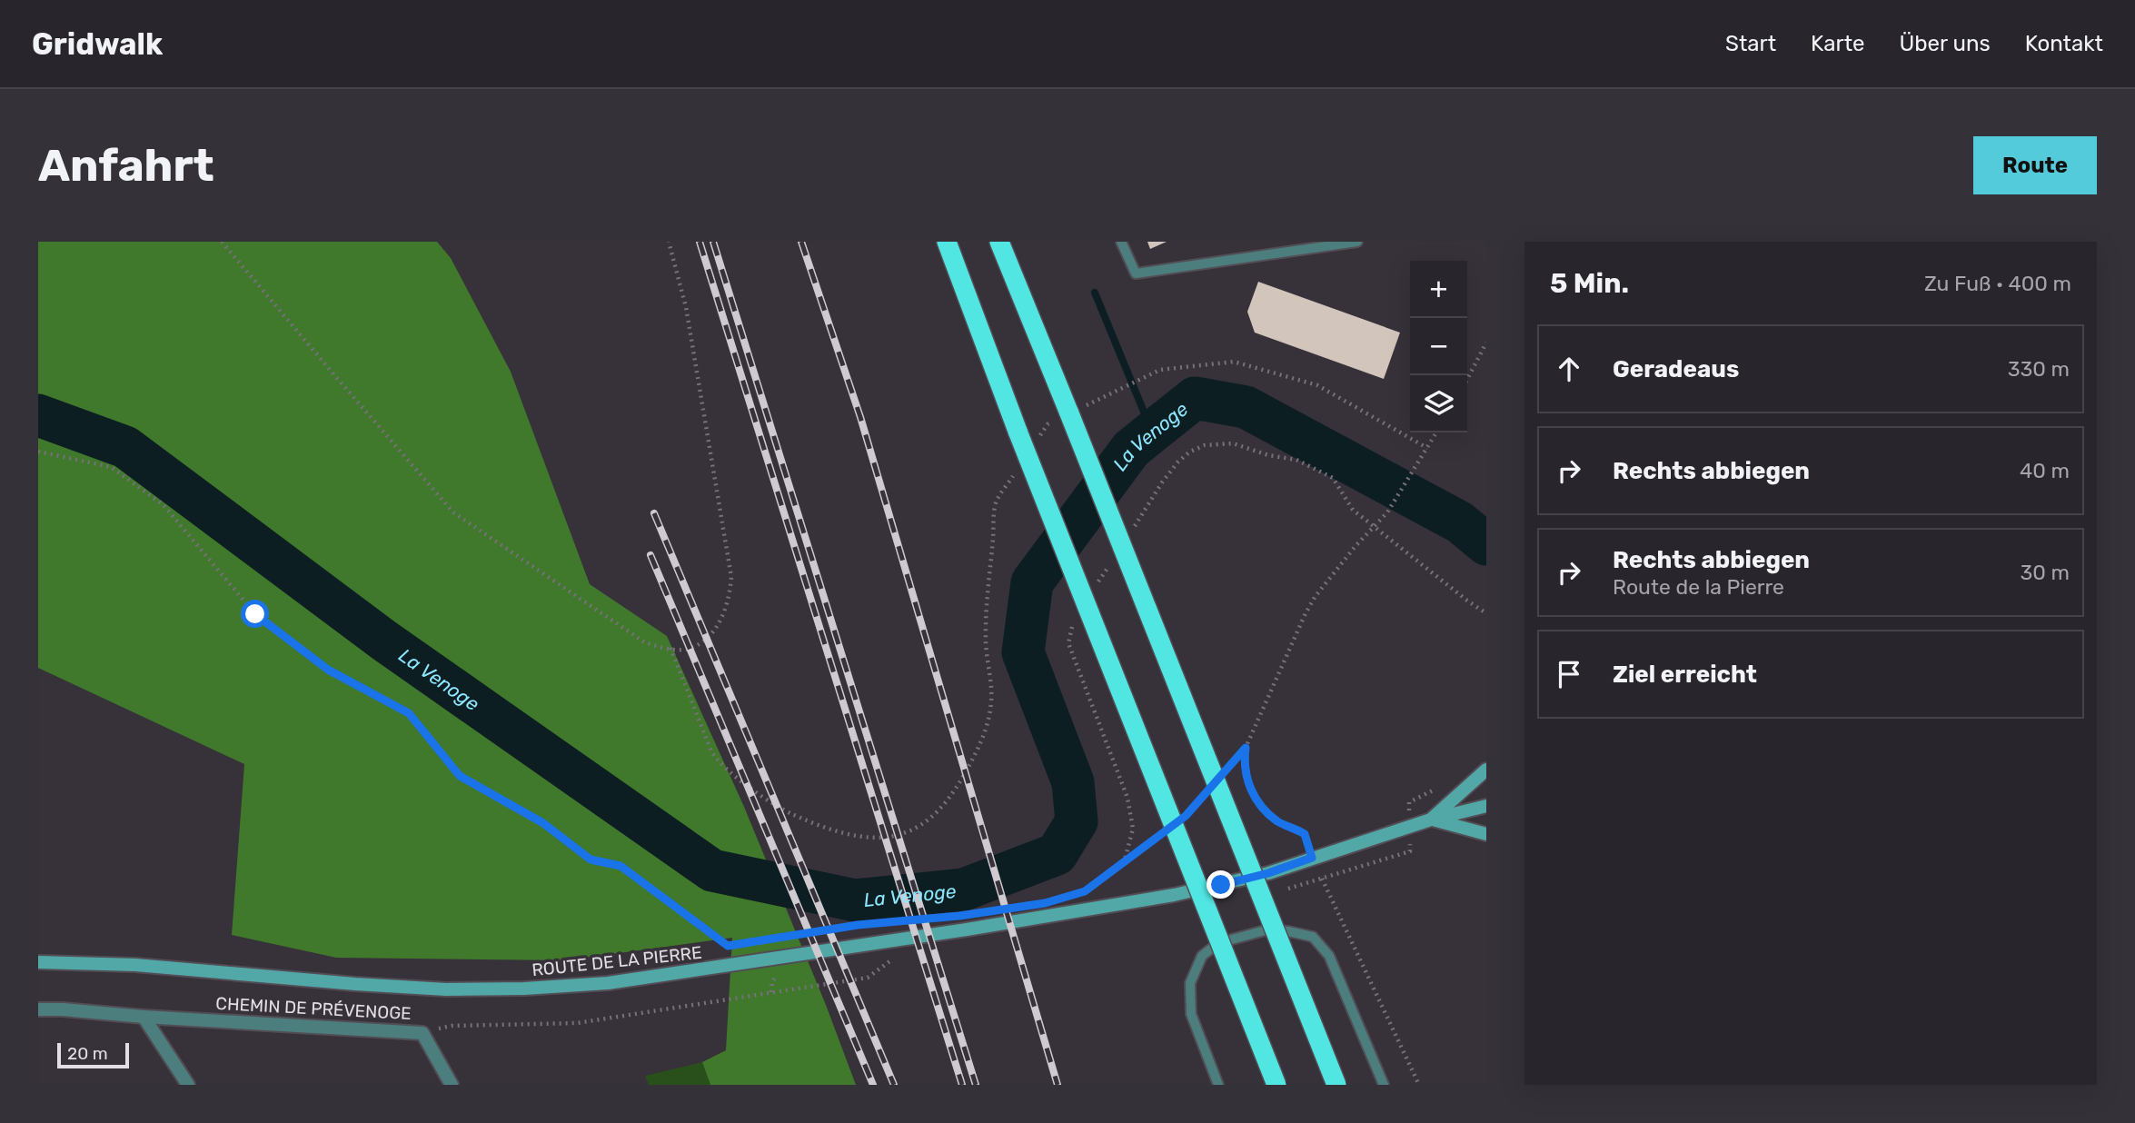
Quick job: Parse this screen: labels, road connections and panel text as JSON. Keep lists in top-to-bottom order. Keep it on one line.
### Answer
{"streets":{"main road":["ROUTE DE LA PIERRE"],"street":["CHEMIN DE PRÉVENOGE"]},"water":["La Venoge"],"scale_bar":"20 m","page":{"header":"Gridwalk","nav":["Start","Karte","Über uns","Kontakt"],"buttons":"Route","title":"Anfahrt","heading":["5 Min.","Zu Fuß · 400 m"],"map_buttons":["+","−"],"list":[["Geradeaus","330 m"],["Rechts abbiegen","40 m"],["Rechts abbiegen","Route de la Pierre","30 m"],"Ziel erreicht"],"scale":"20 m"}}
